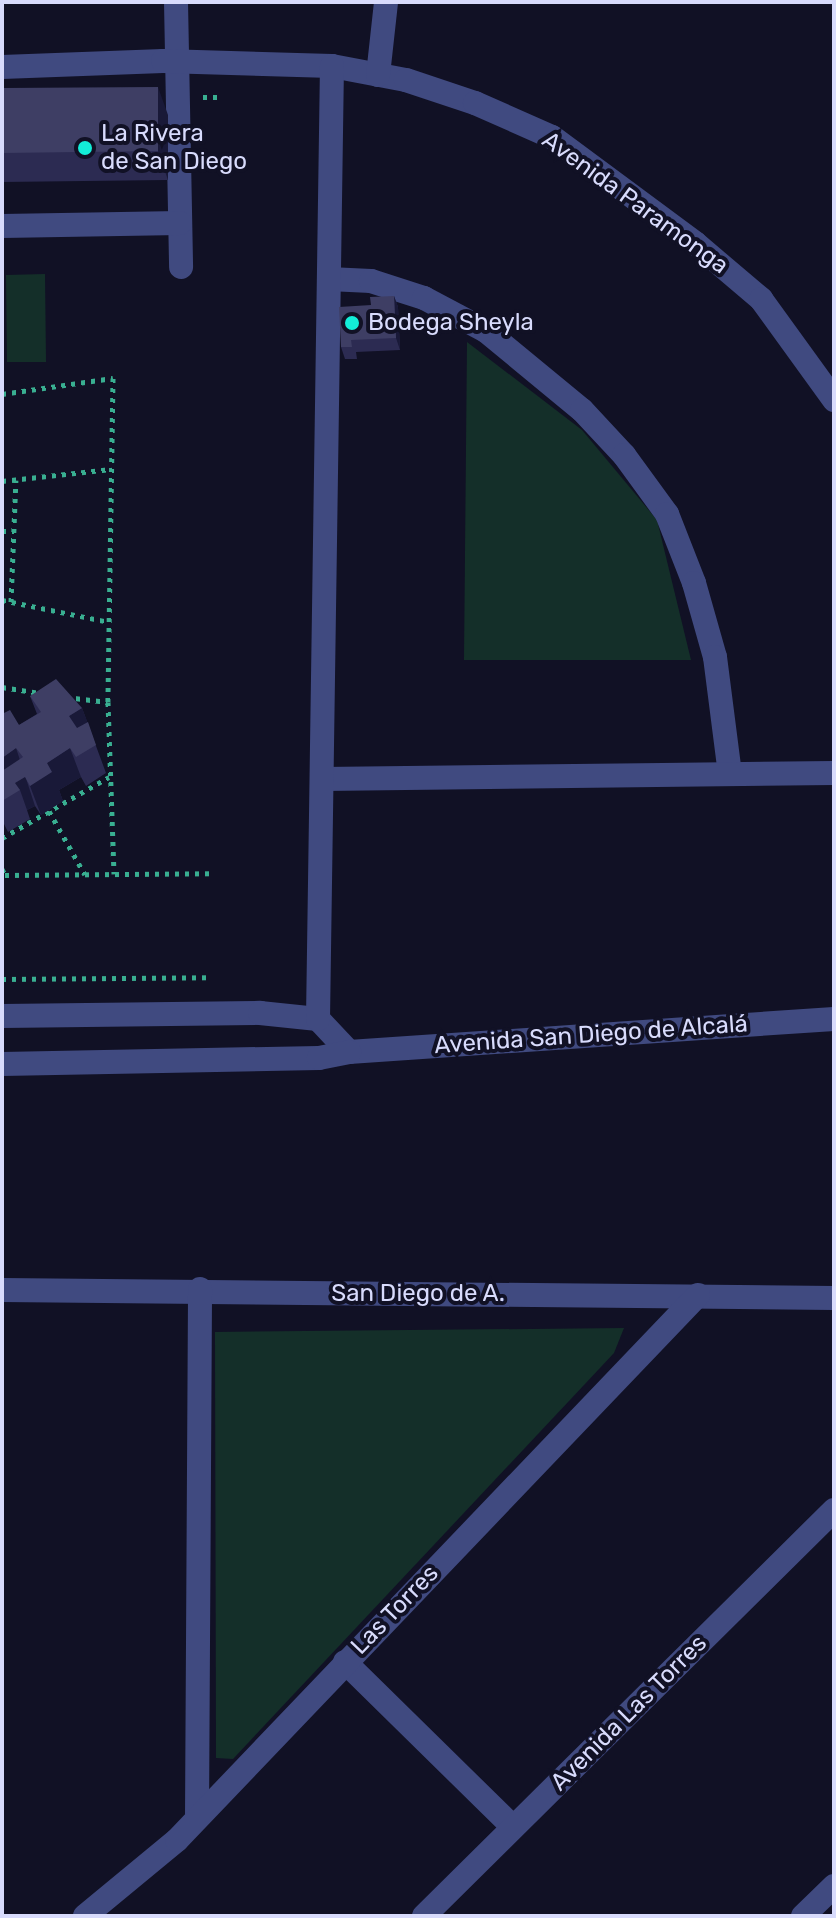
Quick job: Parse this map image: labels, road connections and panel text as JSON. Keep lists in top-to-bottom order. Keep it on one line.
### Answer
{"streets":{"street":["Avenida Paramonga","Avenida San Diego de Alcalá","San Diego de A.","Las Torres","Avenida Las Torres"]},"crossings":[["San Diego de A.","Las Torres"]],"places":["La Rivera de San Diego","Bodega Sheyla"]}
